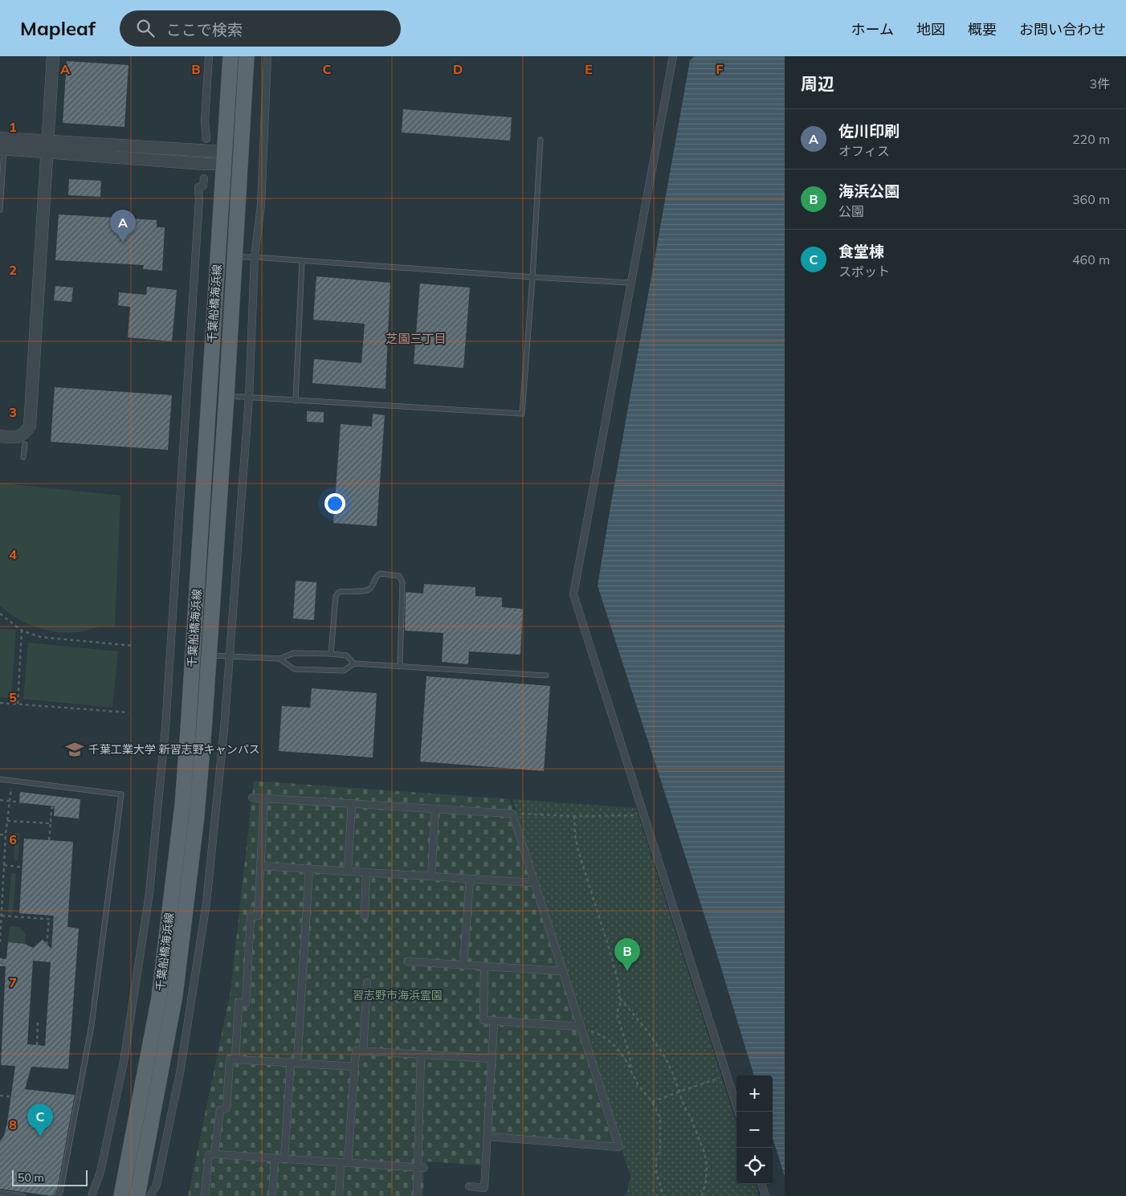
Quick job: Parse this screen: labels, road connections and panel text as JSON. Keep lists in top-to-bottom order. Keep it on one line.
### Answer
{"streets":{"main road":["千葉船橋海浜線"]},"districts":["芝園三丁目"],"parks":["習志野市海浜霊園"],"places":{"school or university":["千葉工業大学 新習志野キャンパス"]},"scale_bar":"50 m","page":{"header":"Mapleaf","search":"ここで検索","nav":["ホーム","地図","概要","お問い合わせ"],"heading":["周辺","3件"],"list":[{"mark":"A","name":"佐川印刷","note":"オフィス","value":"220 m"},{"mark":"B","name":"海浜公園","note":"公園","value":"360 m"},{"mark":"C","name":"食堂棟","note":"スポット","value":"460 m"}],"pins":["A","B","C"],"map_buttons":["+","−"],"scale":"50 m"},"grid":{"columns":["A","B","C","D","E","F"],"rows":["1","2","3","4","5","6","7","8"]}}
